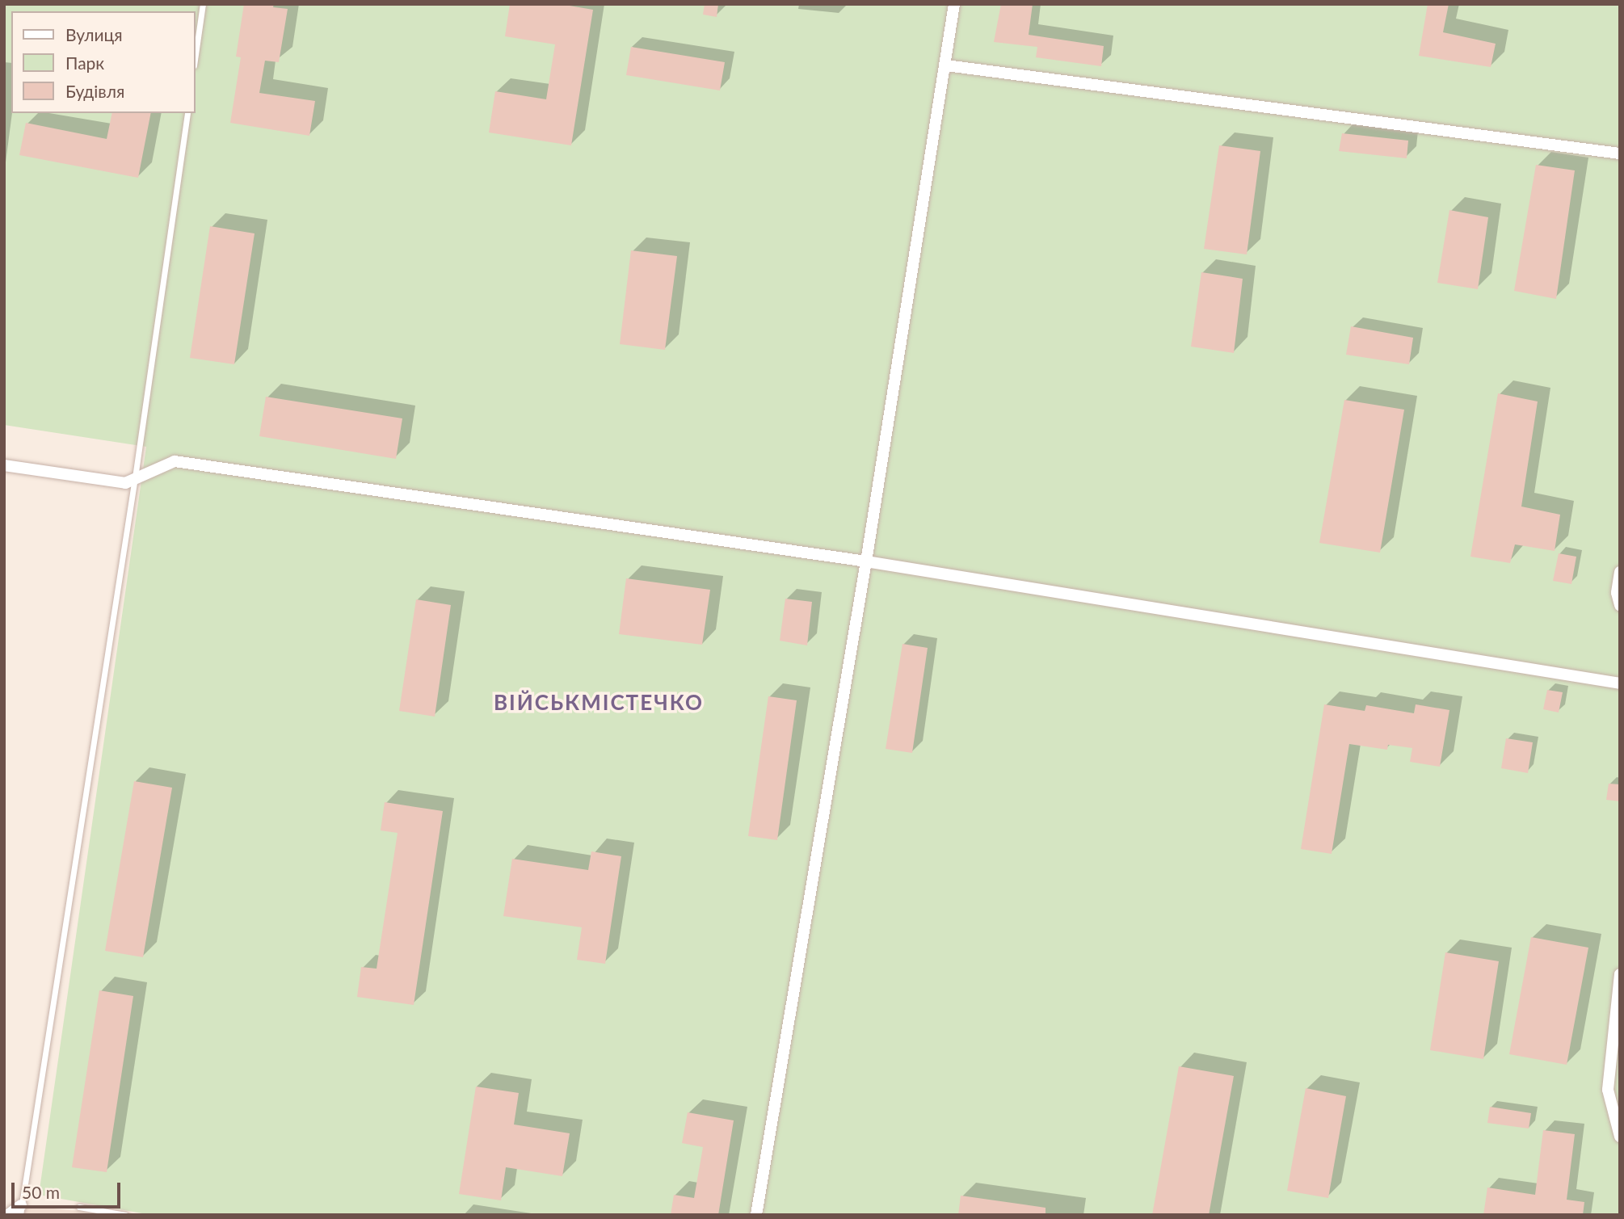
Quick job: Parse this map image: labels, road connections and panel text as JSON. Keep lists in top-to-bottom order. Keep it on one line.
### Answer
{"districts":["ВІЙСЬКМІСТЕЧКО"],"legend":["Вулиця","Парк","Будівля"],"scale_bar":"50 m"}
